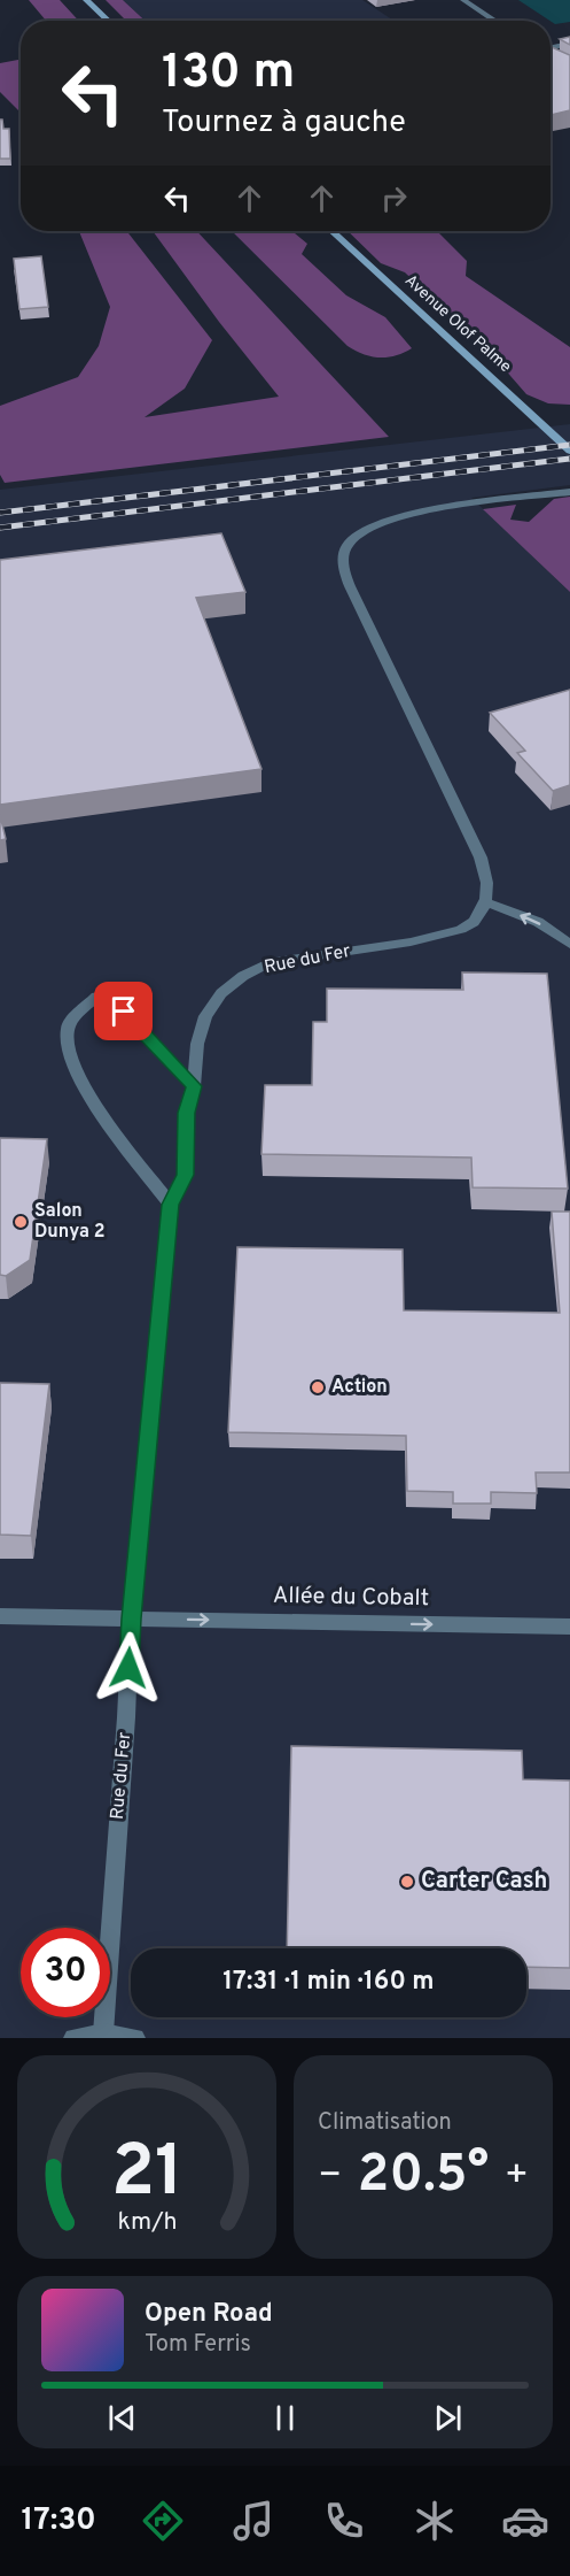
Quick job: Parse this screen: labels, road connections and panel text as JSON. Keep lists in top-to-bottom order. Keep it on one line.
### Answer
{"streets":{"main road":["Avenue Olof Palme"],"street":["Rue du Fer","Allée du Cobalt"]},"crossings":[["Rue du Fer","Allée du Cobalt"]],"one_way":["Allée du Cobalt"],"places":["Salon Dunya 2","Action","Carter Cash"],"page":{"turn":["130 m","Tournez à gauche"],"limit":"30","trip":"17:31 · 1 min · 160 m","tile":"Climatisation","heat":["−","20.5°","+"],"song":["Open Road","Tom Ferris"],"tabs":"17:30","gauge":["21","km/h"]}}
